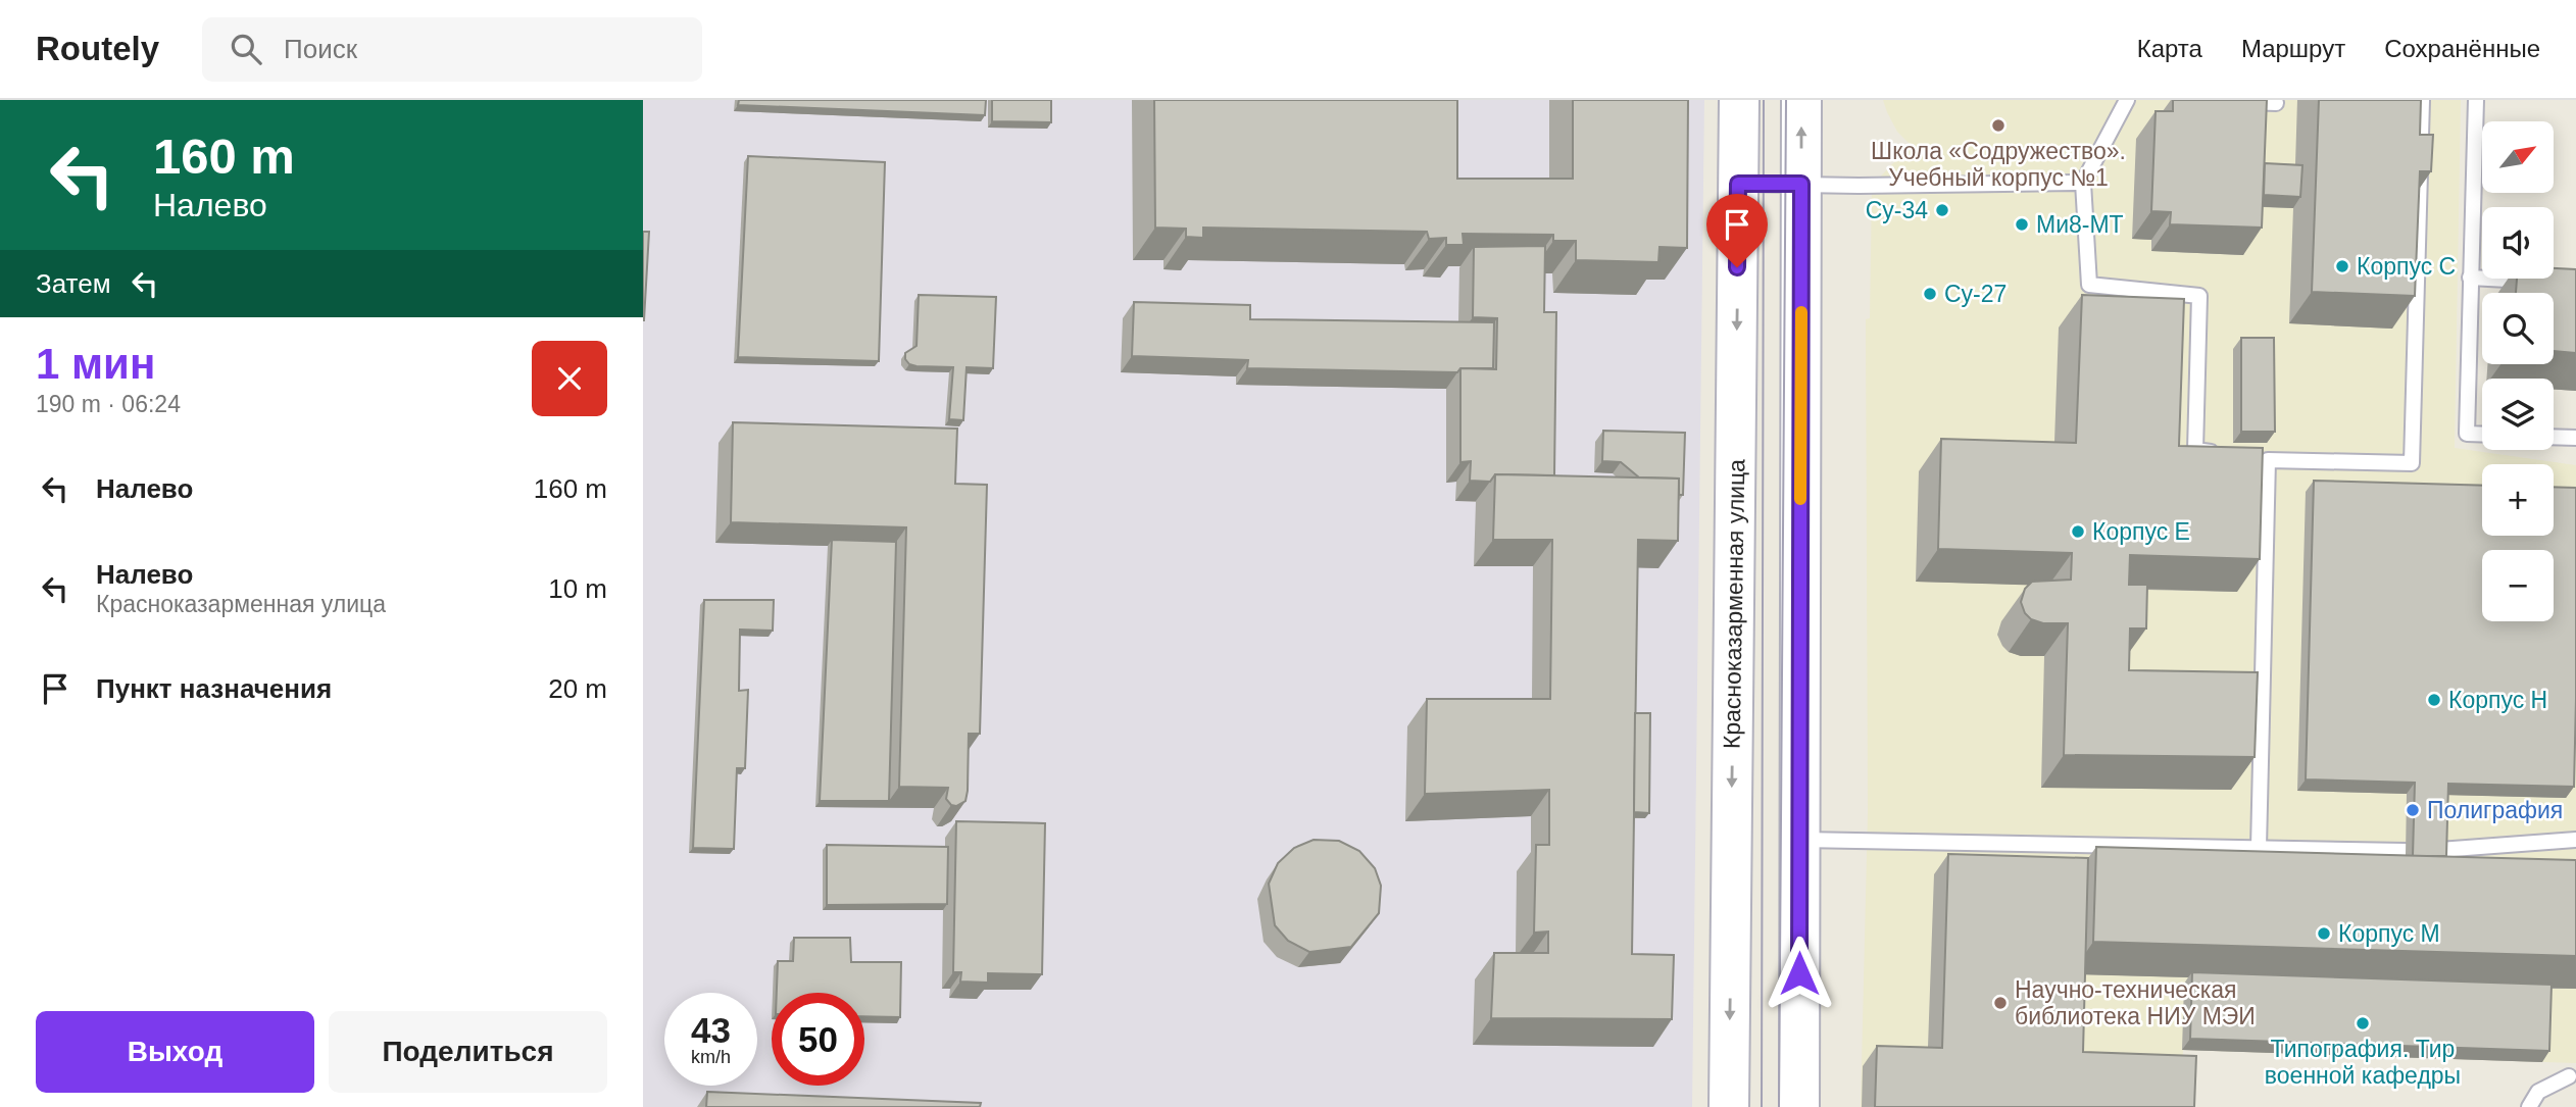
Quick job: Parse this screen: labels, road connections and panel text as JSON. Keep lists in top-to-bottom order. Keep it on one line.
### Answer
{"streets":{"main road":["Красноказарменная улица"]},"places":["Школа «Содружество». Учебный корпус №1","Су-34","Ми8-МТ","Корпус С","Су-27","Корпус Е","Корпус Н","Полиграфия","Корпус М","Научно-техническая библиотека НИУ МЭИ","Типография. Тир военной кафедры"],"north":"top right","page":{"header":"Routely","search":"Поиск","nav":["Карта","Маршрут","Сохранённые"],"turn":["160 m","Налево"],"map_buttons":["+","−"],"then":"Затем","heading":["1 мин","190 m · 06:24"],"list":[{"name":"Налево","value":"160 m"},{"name":"Налево","note":"Красноказарменная улица","value":"10 m"},{"name":"Пункт назначения","value":"20 m"}],"speed":"43 km/h","limit":"50","buttons":["Выход","Поделиться"]}}
